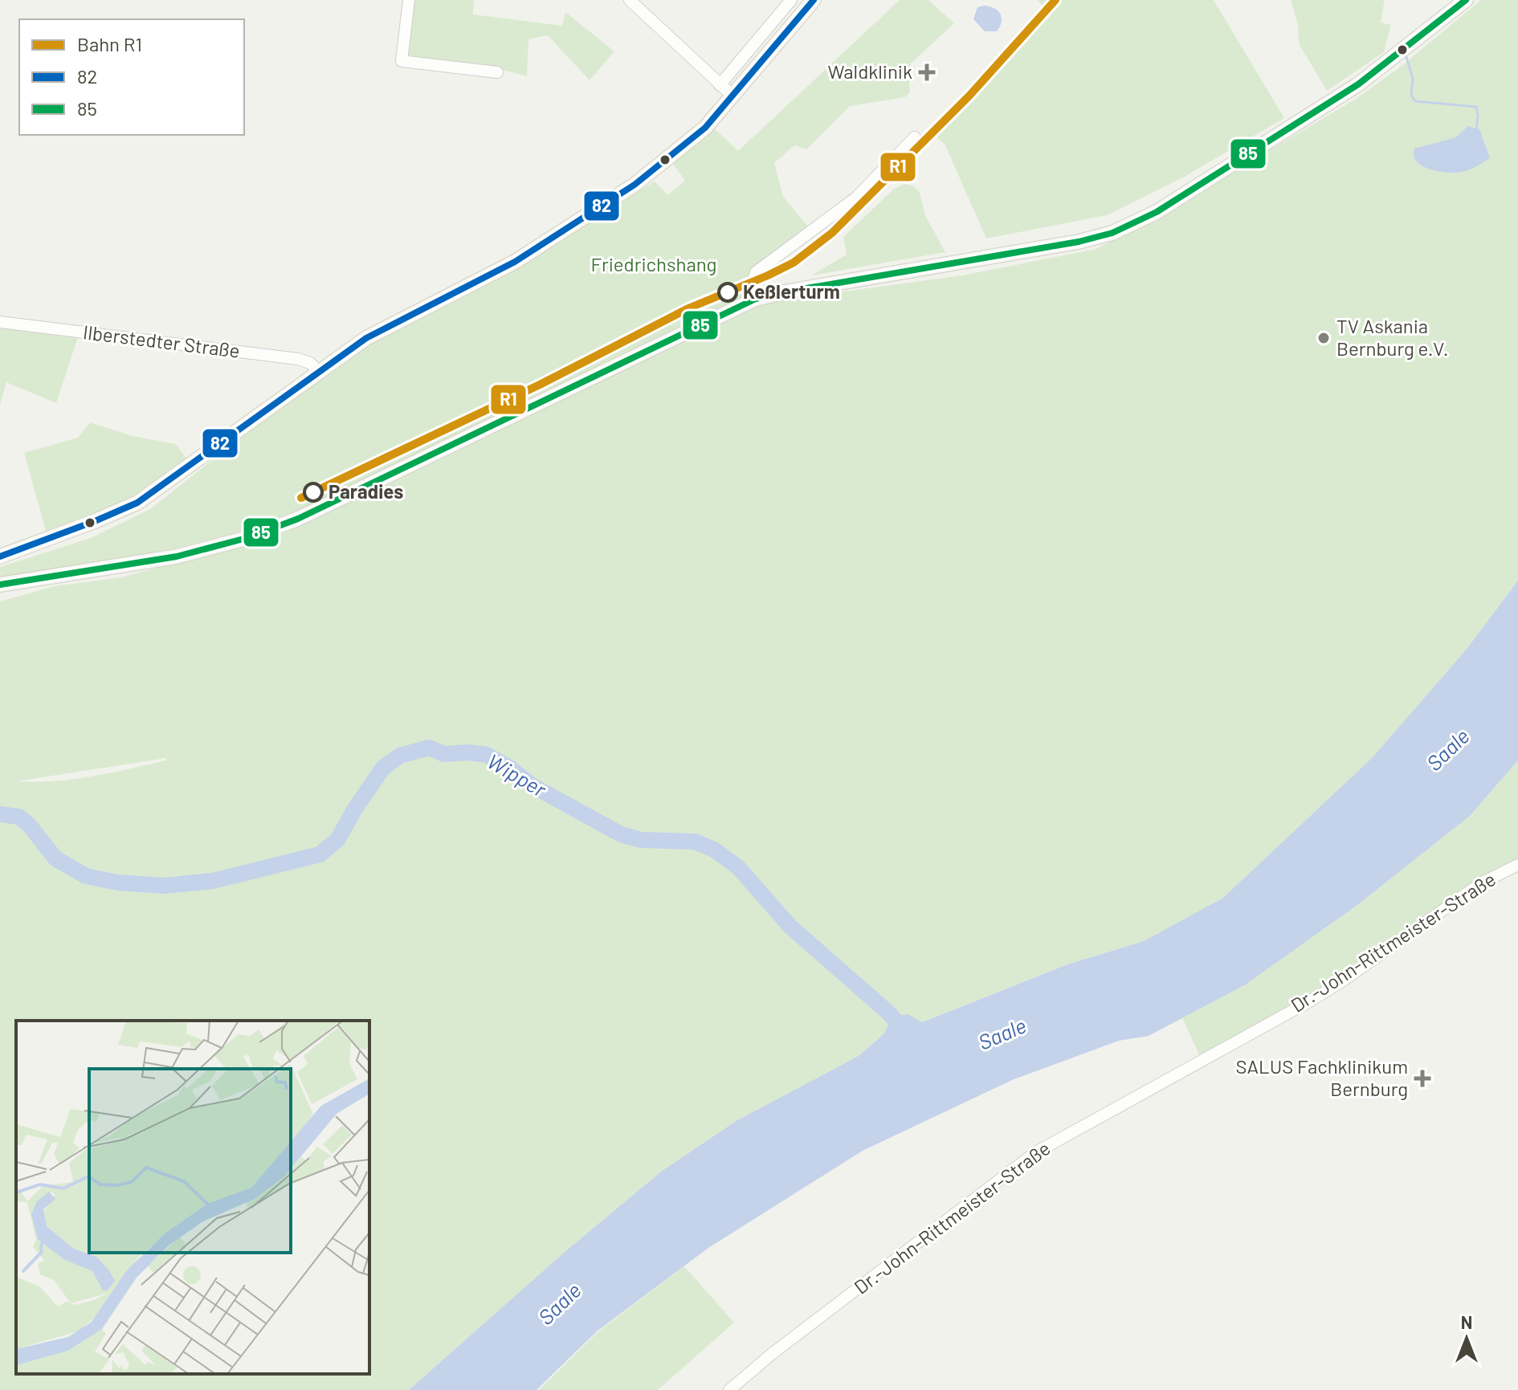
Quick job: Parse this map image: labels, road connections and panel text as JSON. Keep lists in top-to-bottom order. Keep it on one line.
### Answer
{"streets":{"street":["Ilberstedter Straße","Dr.-John-Rittmeister-Straße"]},"water":["Saale","Wipper"],"parks":["Friedrichshang"],"places":{"health":["Waldklinik","SALUS Fachklinikum Bernburg"],"other":["Keßlerturm","TV Askania Bernburg e.V.","Paradies"]},"lines":["rail line R1","transit line 82","transit line 85"],"legend":["Bahn R1","82","85"],"north":"top"}
